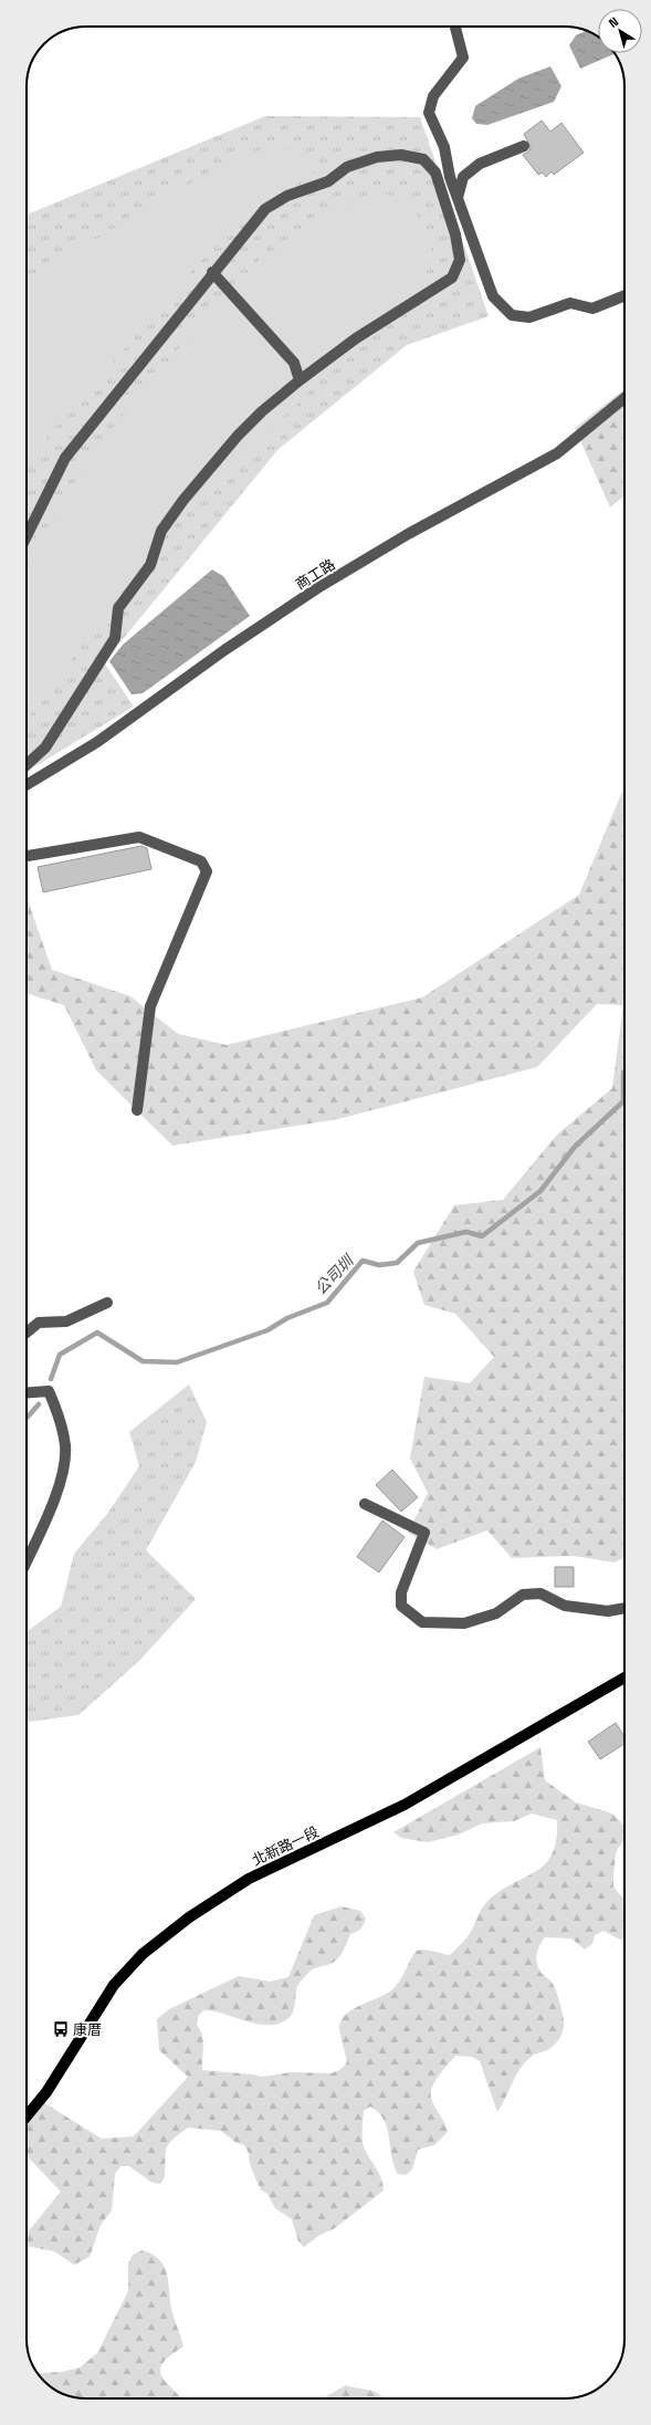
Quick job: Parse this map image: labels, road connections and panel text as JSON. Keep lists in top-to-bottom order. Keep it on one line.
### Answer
{"streets":{"main road":["北新路一段"],"street":["商工路"]},"water":["公司圳"],"places":{"bus stop":["康厝"]},"north":"top left"}
